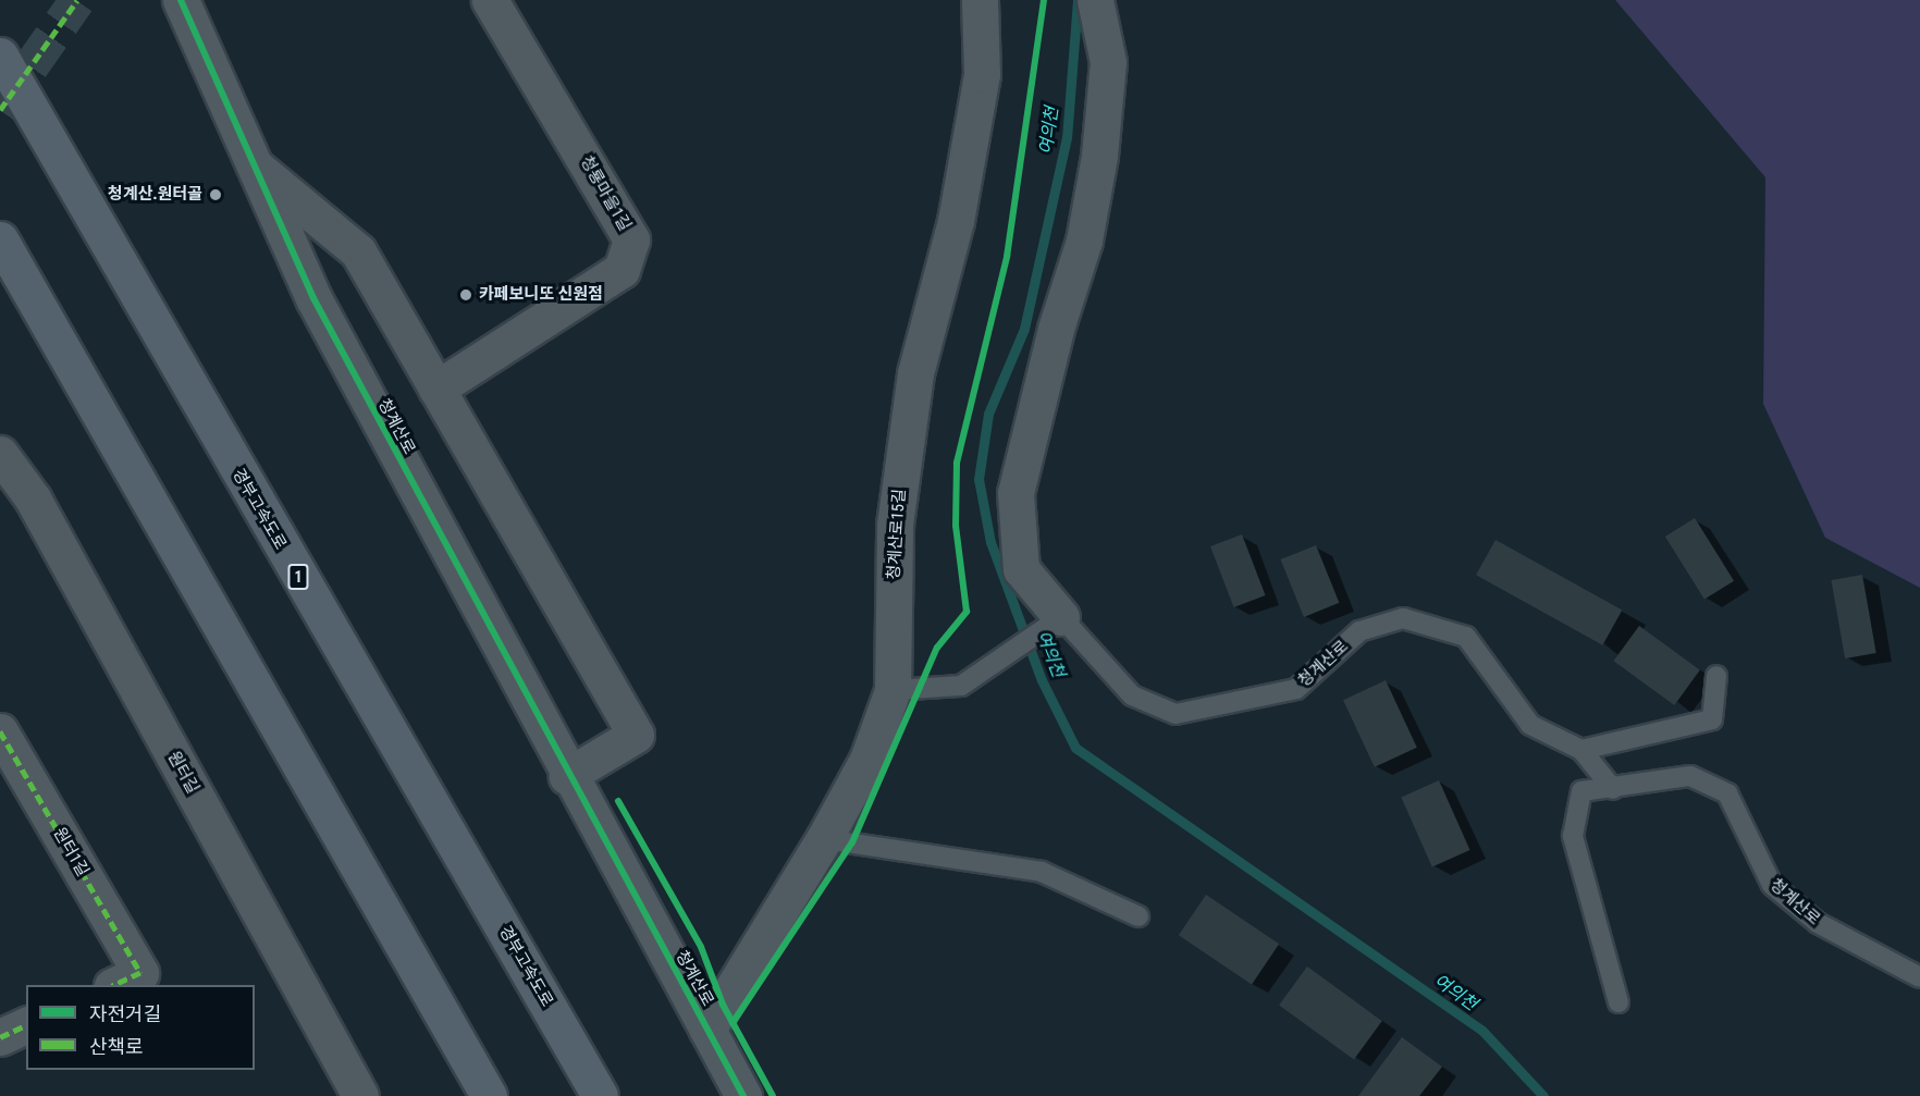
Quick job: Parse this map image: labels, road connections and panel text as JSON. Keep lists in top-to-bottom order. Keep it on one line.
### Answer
{"streets":{"highway":["경부고속도로","1"],"street":["청룡마을1길","청계산로","청계산로15길","원터길","원터1길"]},"crossings":[["청계산로","청계산로15길"]],"water":["여의천"],"places":["청계산.원터골","카페보니또 신원점"],"legend":["자전거길","산책로"]}
